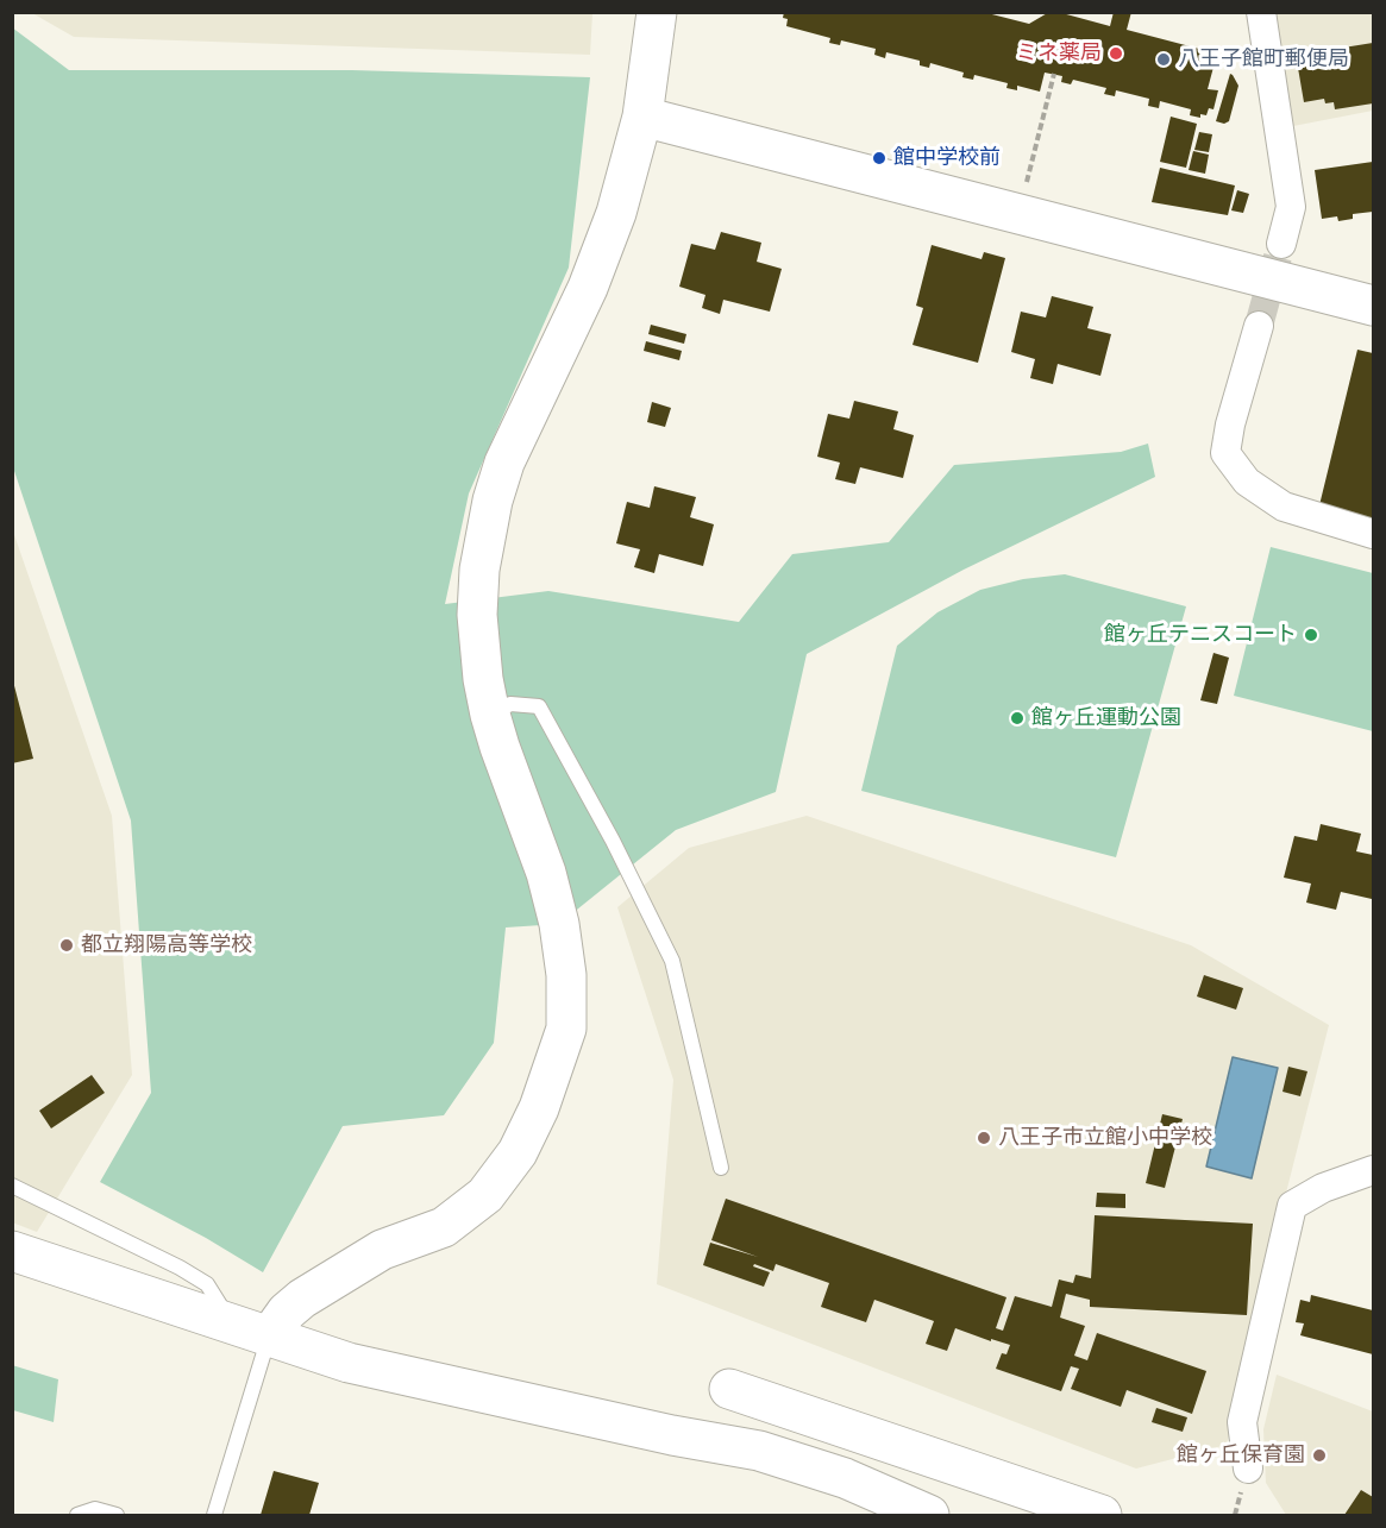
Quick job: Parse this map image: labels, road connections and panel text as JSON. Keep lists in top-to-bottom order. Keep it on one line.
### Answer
{"places":["ミネ薬局","八王子館町郵便局","館中学校前","館ヶ丘テニスコート","館ヶ丘運動公園","都立翔陽高等学校","八王子市立館小中学校","館ヶ丘保育園"]}
